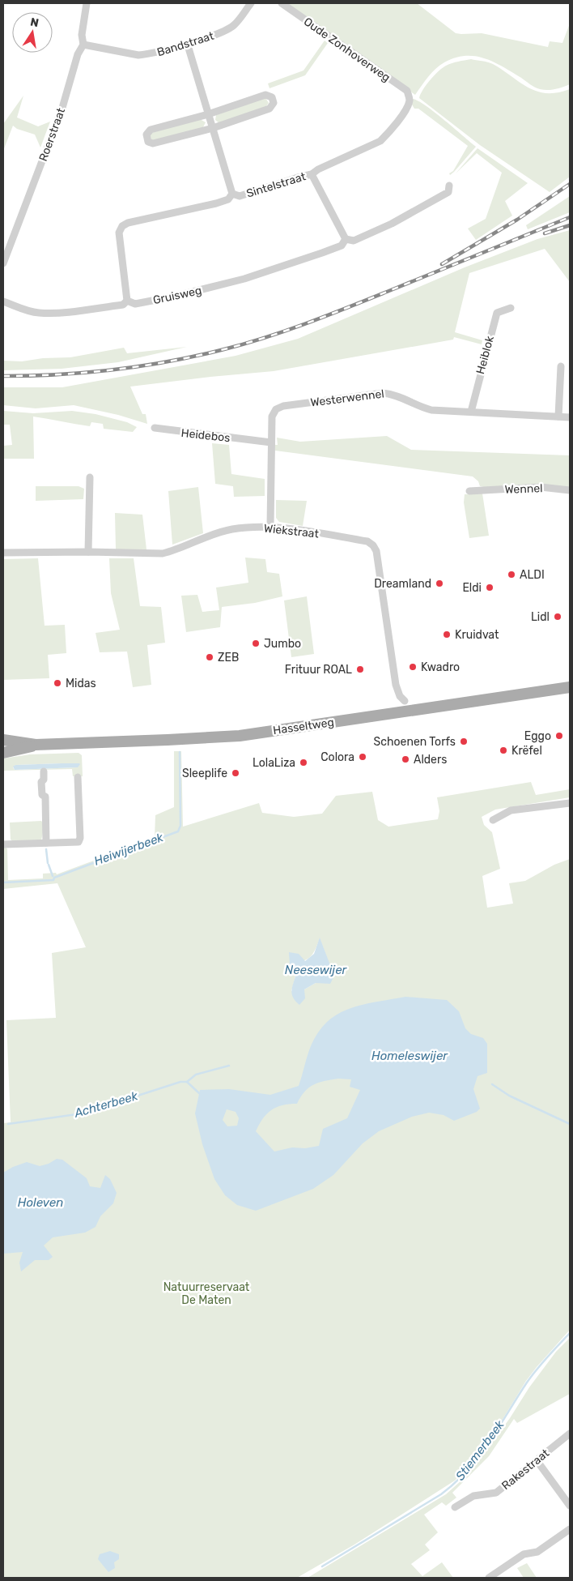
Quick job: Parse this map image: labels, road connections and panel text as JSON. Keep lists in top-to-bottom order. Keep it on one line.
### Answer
{"streets":{"main road":["Hasseltweg"],"street":["Bandstraat","Oude Zonhoverweg","Roerstraat","Sintelstraat","Gruisweg","Heiblok","Westerwennel","Heidebos","Wennel","Wiekstraat","Rakestraat"]},"crossings":[["Bandstraat","Roerstraat"],["Oude Zonhoverweg","Sintelstraat"],["Sintelstraat","Gruisweg"],["Heiblok","Westerwennel"],["Westerwennel","Heidebos"],["Westerwennel","Wiekstraat"]],"water":["Heiwijerbeek","Neesewijer","Homeleswijer","Achterbeek","Holeven","Stiemerbeek"],"parks":["Natuurreservaat De Maten"],"places":["ALDI","Dreamland","Eldi","Lidl","Kruidvat","Jumbo","ZEB","Kwadro","Frituur ROAL","Midas","Eggo","Schoenen Torfs","Krëfel","Colora","Alders","LolaLiza","Sleeplife"],"north":"top"}
